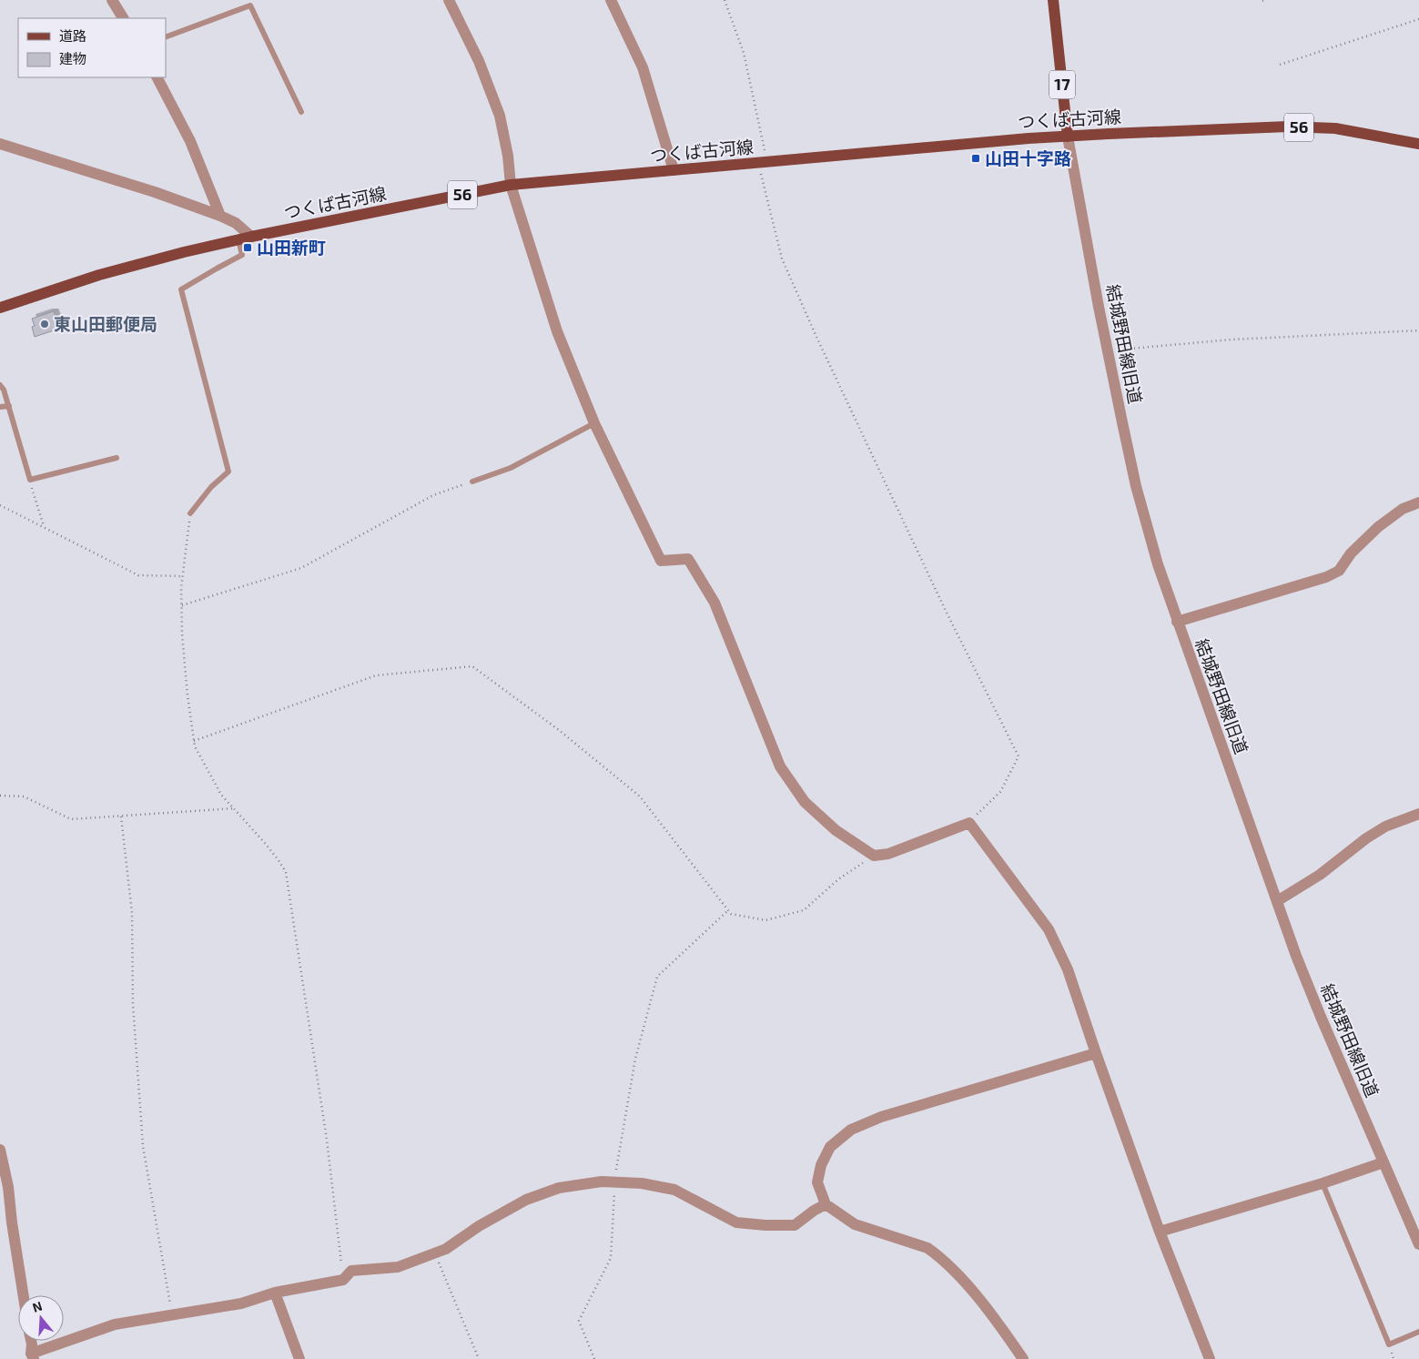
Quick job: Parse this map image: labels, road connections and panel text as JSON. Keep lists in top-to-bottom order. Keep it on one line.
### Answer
{"streets":{"main road":["17","つくば古河線","56"],"street":["結城野田線旧道"]},"crossings":[["17","つくば古河線"],["17","結城野田線旧道"],["つくば古河線","結城野田線旧道"]],"places":{"transit":["山田十字路","山田新町"],"other":["東山田郵便局"]},"legend":["道路","建物"],"north":"top"}
